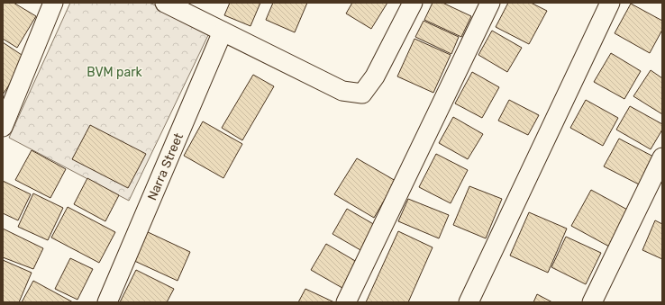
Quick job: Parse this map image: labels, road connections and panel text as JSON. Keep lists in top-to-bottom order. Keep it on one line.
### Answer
{"streets":{"street":["Narra Street"]},"parks":["BVM park"]}
